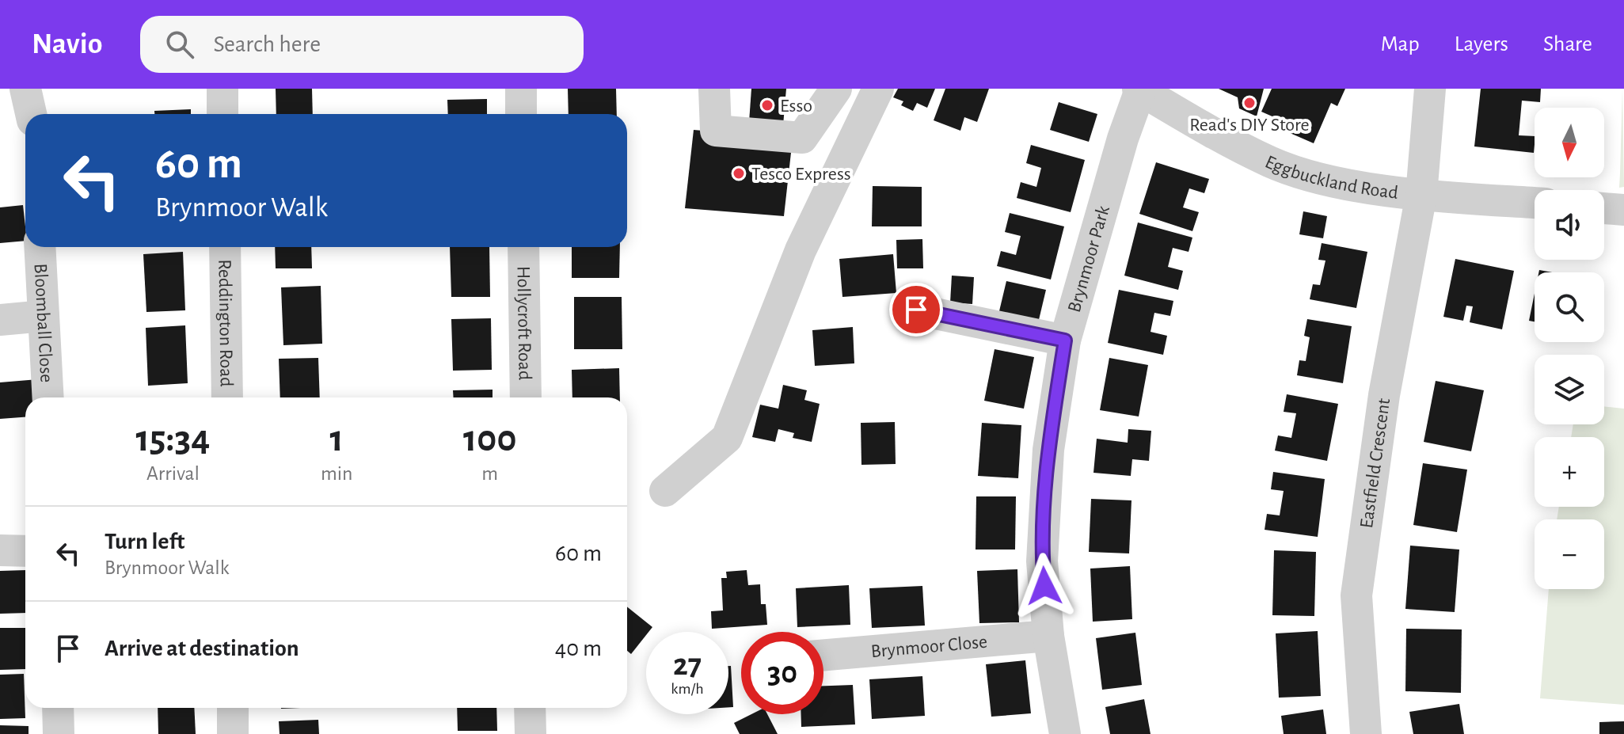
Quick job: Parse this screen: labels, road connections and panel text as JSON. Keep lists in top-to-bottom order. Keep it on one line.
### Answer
{"streets":{"street":["Eggbuckland Road","Brynmoor Park","Bloomball Close","Reddington Road","Hollycroft Road","Eastfield Crescent","Brynmoor Close"]},"crossings":[["Eggbuckland Road","Brynmoor Park"],["Eggbuckland Road","Eastfield Crescent"],["Brynmoor Park","Brynmoor Close"]],"places":["Read's DIY Store","Esso","Tesco Express"],"north":"bottom","page":{"header":"Navio","search":"Search here","nav":["Map","Layers","Share"],"map_buttons":["+","−"],"turn":["60 m","Brynmoor Walk"],"eta":["15:34","Arrival","1","min","100","m"],"list":[{"name":"Turn left","note":"Brynmoor Walk","value":"60 m"},{"name":"Arrive at destination","value":"40 m"}],"speed":"27 km/h","limit":"30"}}
